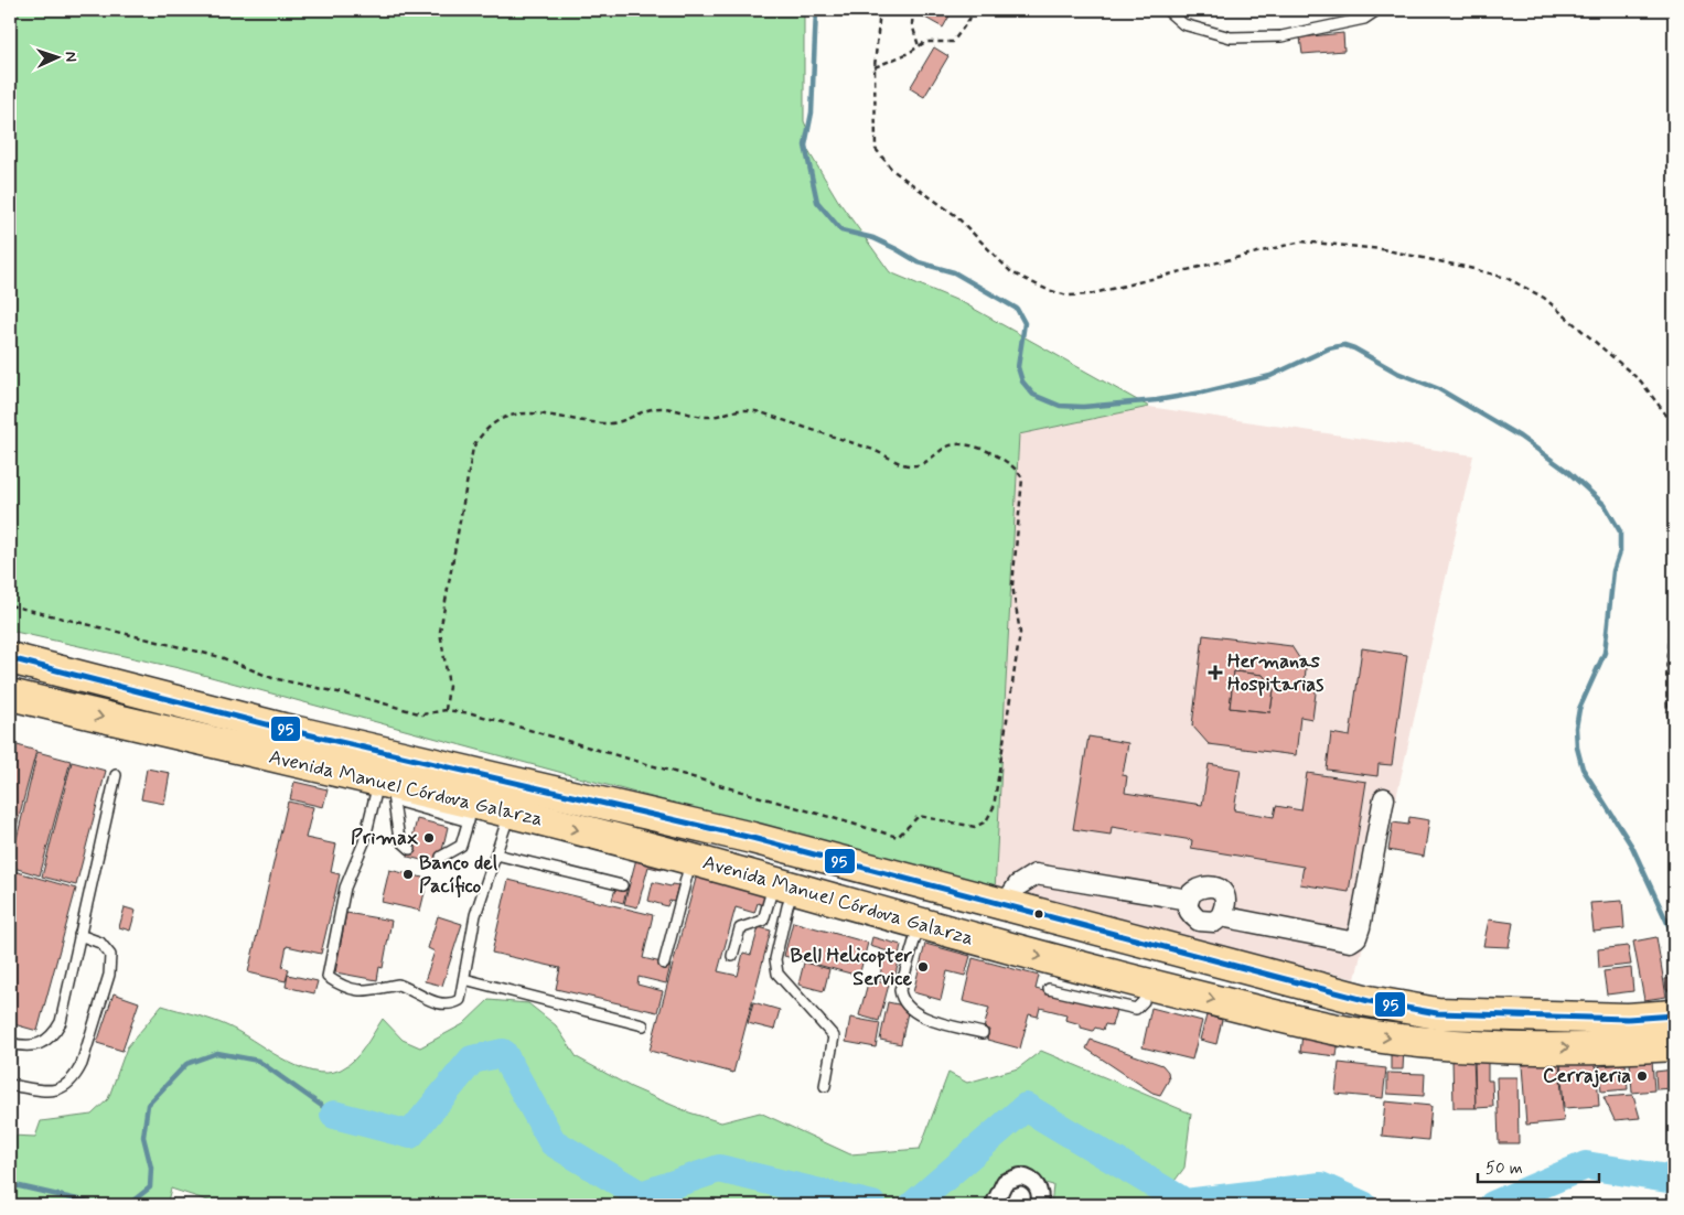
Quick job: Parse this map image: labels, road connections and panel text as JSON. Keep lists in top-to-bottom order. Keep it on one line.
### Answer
{"streets":{"main road":["Avenida Manuel Córdova Galarza"]},"places":{"health":["Hermanas Hospitarias"],"other":["Primax","Banco del Pacífico","Bell Helicopter Service","Cerrajeria"]},"lines":["transit line 95"],"scale_bar":"50 m","north":"right"}
